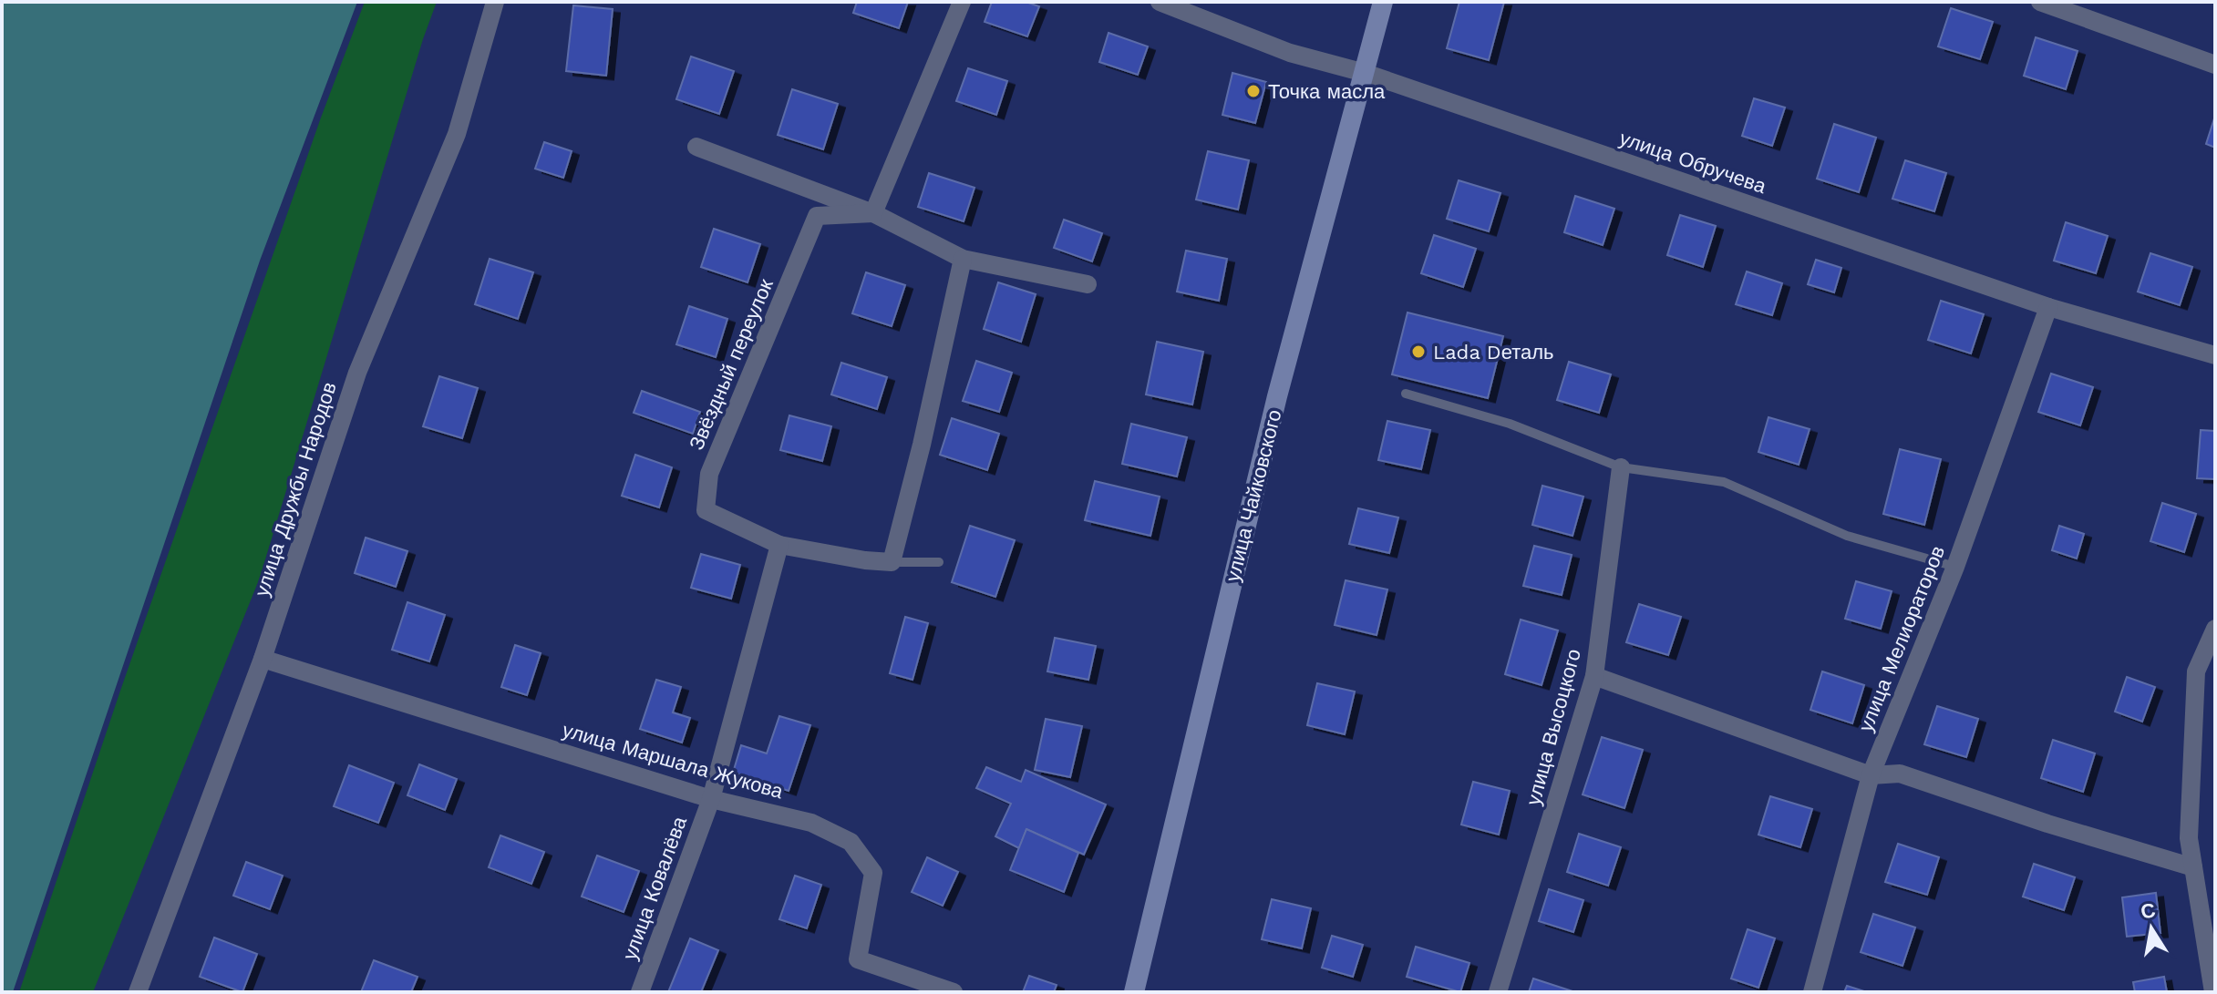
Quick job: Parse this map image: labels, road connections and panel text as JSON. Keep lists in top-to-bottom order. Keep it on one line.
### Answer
{"streets":{"main road":["улица Чайковского"],"street":["улица Обручева","Звёздный переулок","улица Дружбы Народов","улица Мелиораторов","улица Высоцкого","улица Маршала Жукова","улица Ковалёва"]},"crossings":[["улица Обручева","улица Чайковского"],["улица Обручева","улица Мелиораторов"],["улица Дружбы Народов","улица Маршала Жукова"],["улица Маршала Жукова","улица Ковалёва"]],"places":["Точка масла","Lada Dеталь"],"north":"top"}
